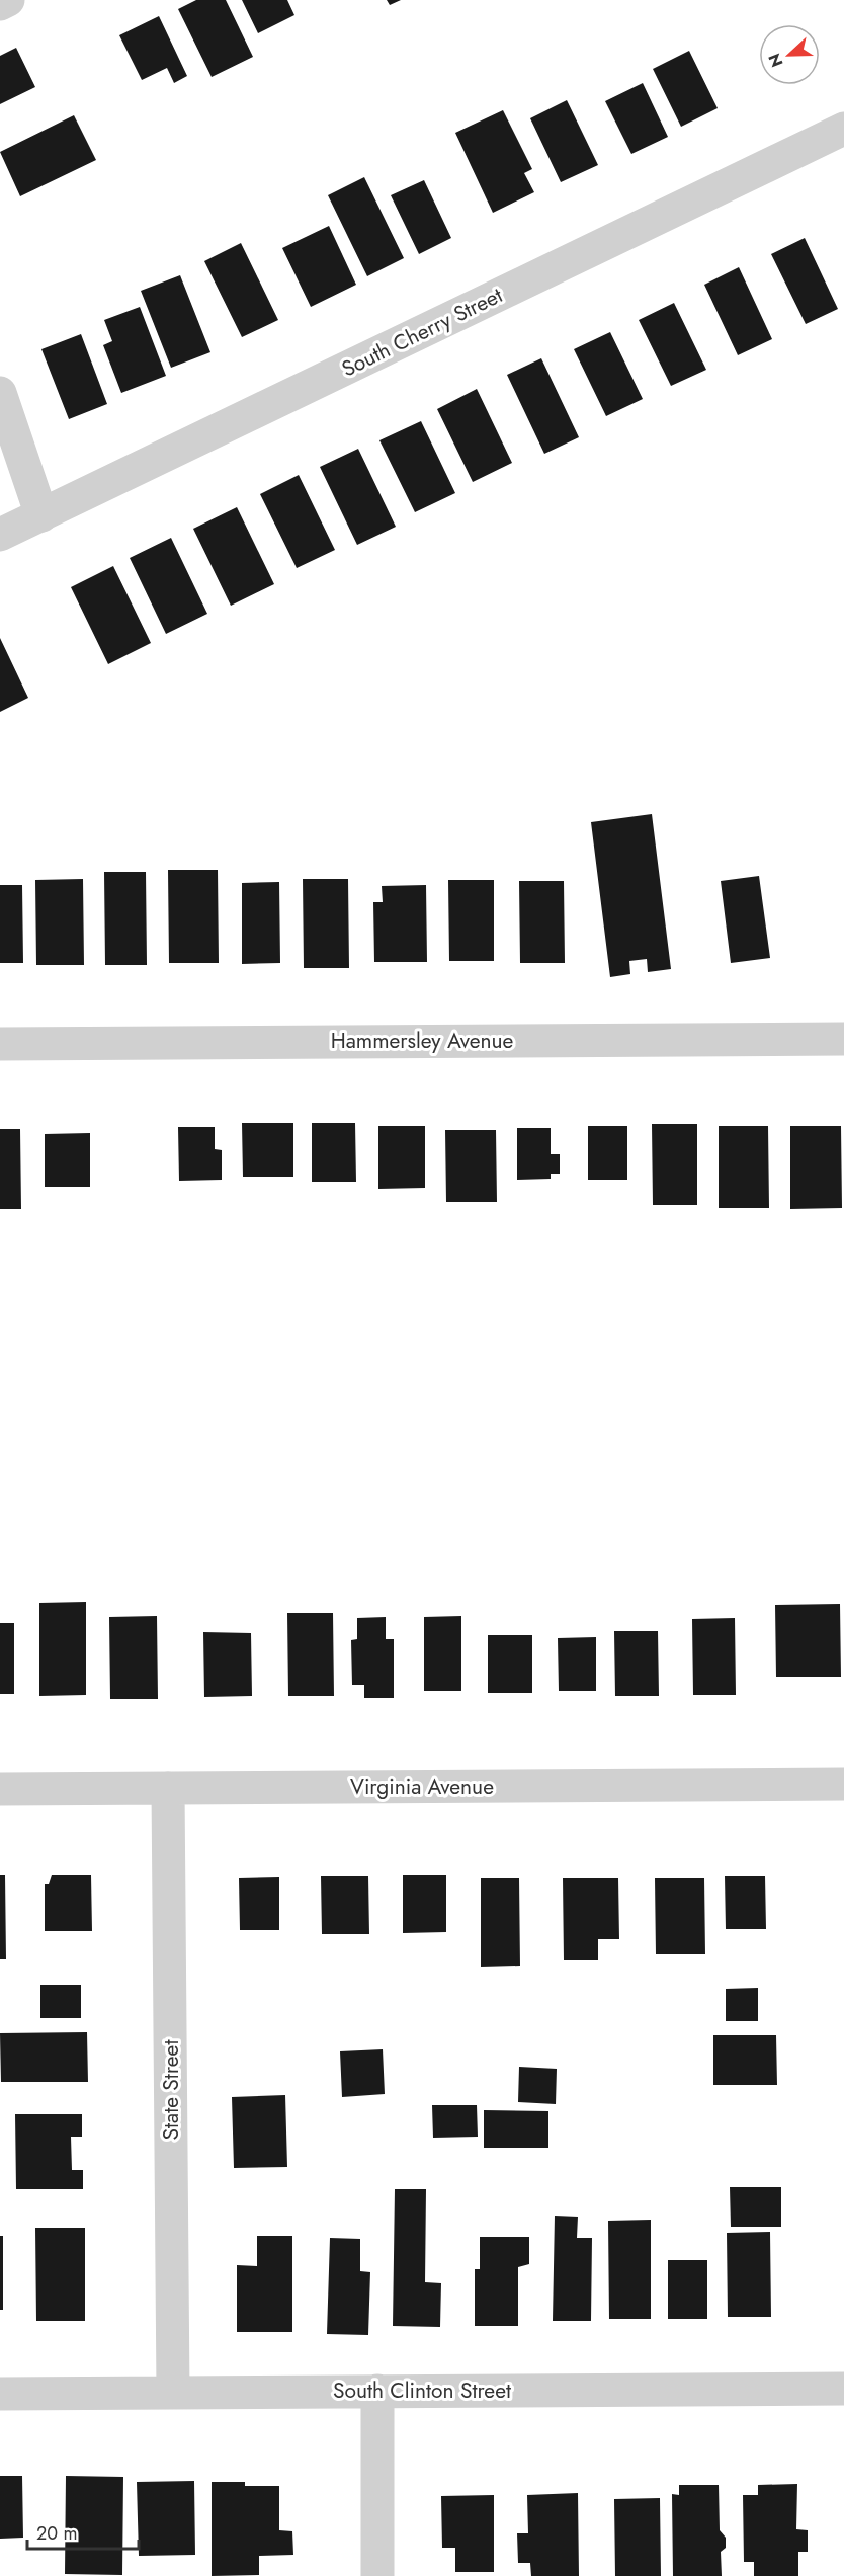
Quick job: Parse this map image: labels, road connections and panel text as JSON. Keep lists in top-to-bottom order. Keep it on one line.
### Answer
{"streets":{"street":["South Cherry Street","Hammersley Avenue","Virginia Avenue","State Street","South Clinton Street"]},"crossings":[["Virginia Avenue","State Street"],["State Street","South Clinton Street"]],"scale_bar":"20 m","north":"left"}
